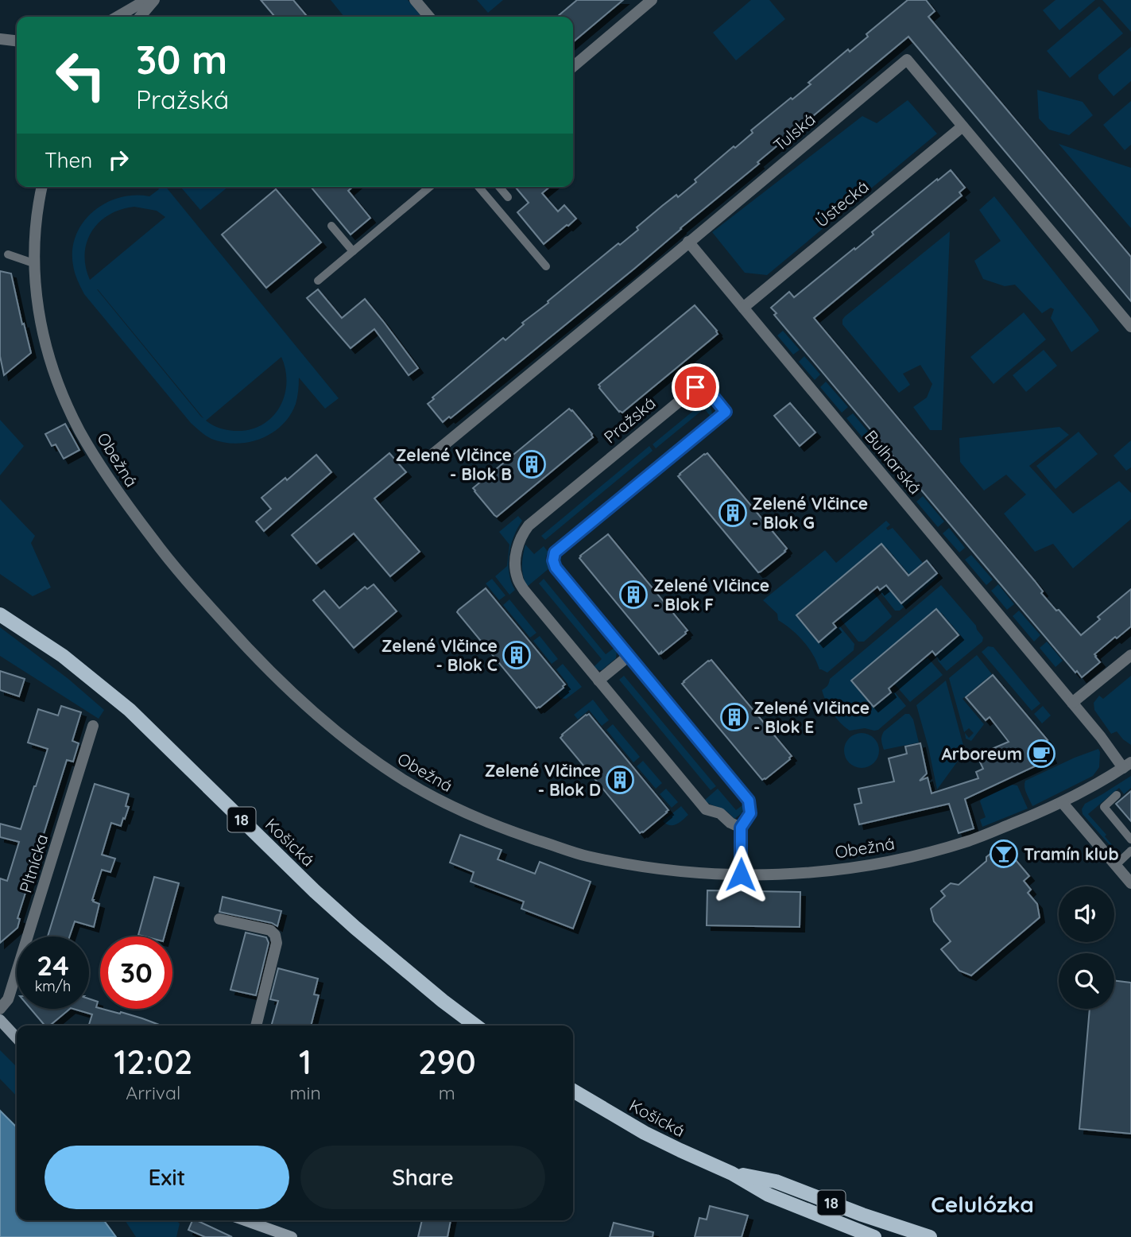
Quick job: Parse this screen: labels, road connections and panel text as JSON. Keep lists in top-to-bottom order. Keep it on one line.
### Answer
{"streets":{"main road":["18","Košická"],"street":["Tulská","Ústecká","Pražská","Obežná","Bulharská","Pltnícka"]},"crossings":[["Tulská","Ústecká"],["Tulská","Bulharská"],["Ústecká","Bulharská"],["Pražská","Obežná"],["Obežná","Bulharská"]],"districts":["Celulózka"],"places":{"building":["Zelené Vlčince - Blok B","Zelené Vlčince - Blok G","Zelené Vlčince - Blok F","Zelené Vlčince - Blok C","Zelené Vlčince - Blok E","Zelené Vlčince - Blok D"],"cafe":["Arboreum"],"bar":["Tramín klub"]},"page":{"turn":["30 m","Pražská"],"then":"Then","speed":"24 km/h","limit":"30","eta":["12:02","Arrival","1","min","290","m"],"buttons":["Exit","Share"]}}
